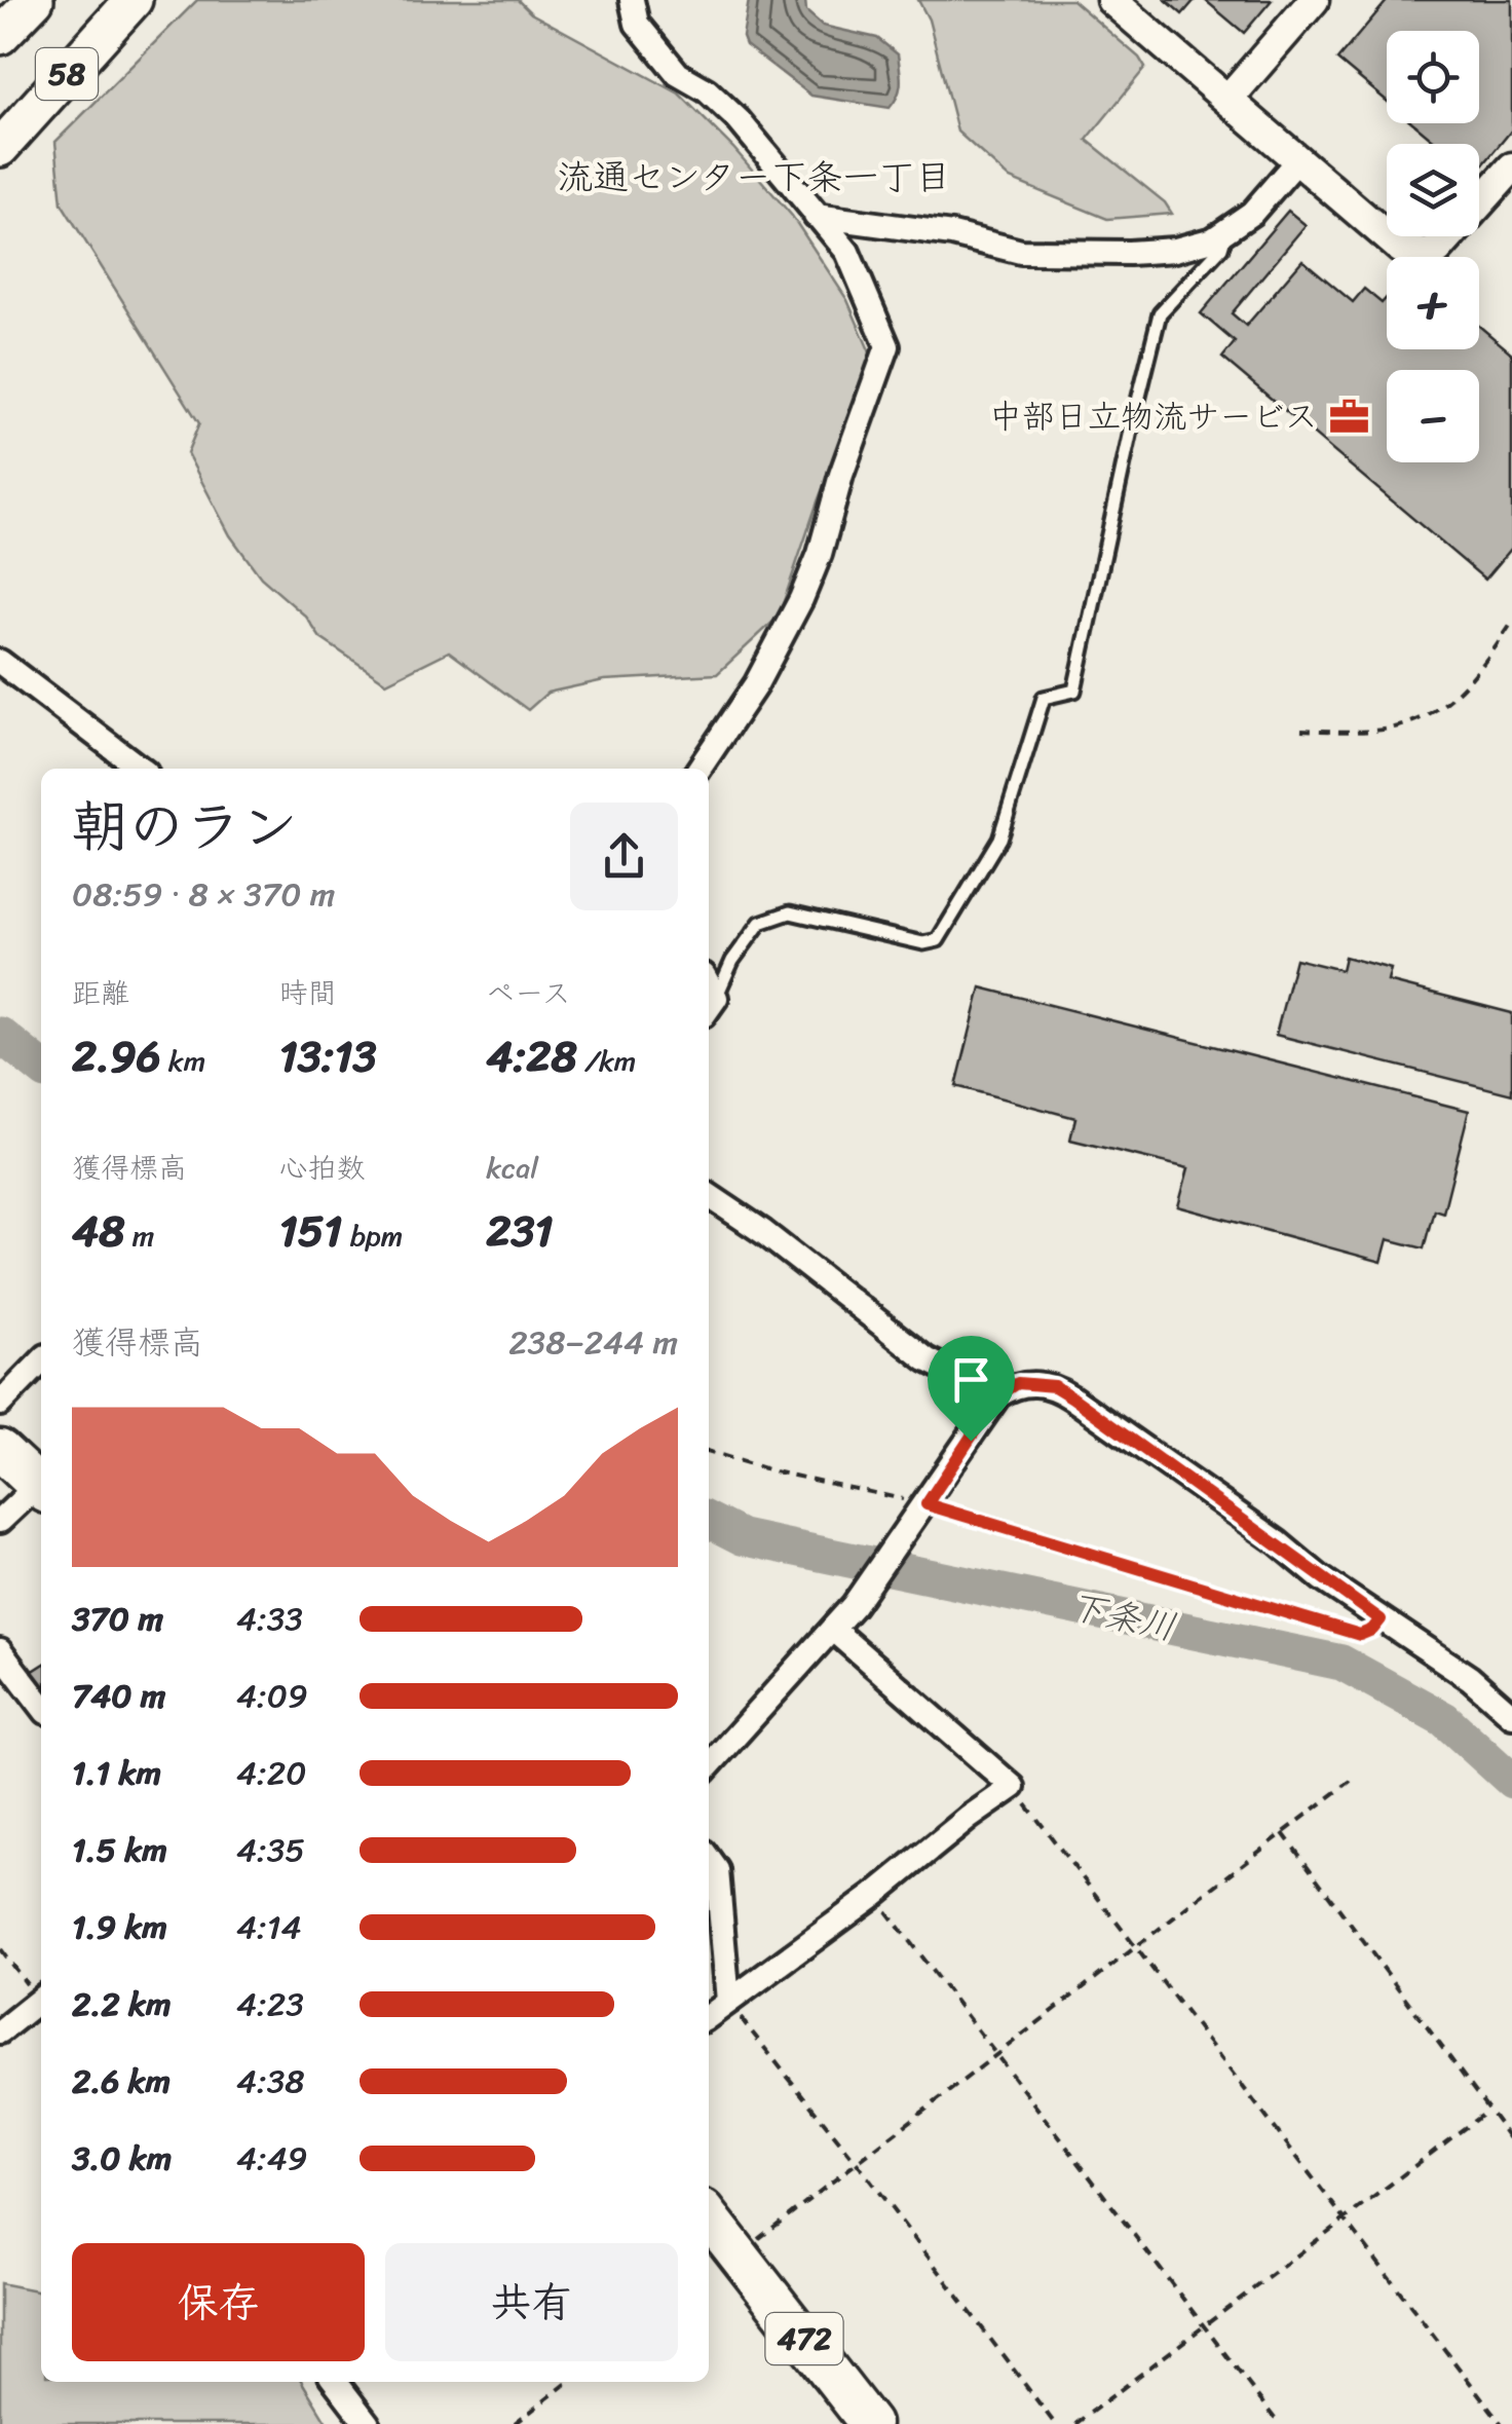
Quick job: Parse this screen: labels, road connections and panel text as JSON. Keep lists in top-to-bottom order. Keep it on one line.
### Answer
{"streets":{"highway":["472"],"main road":["58"]},"districts":["流通センター下条一丁目"],"water":["下条川"],"places":{"office":["中部日立物流サービス"]},"page":{"map_buttons":["+","−"],"heading":["朝のラン","08:59 · 8 × 370 m"],"stats":[["距離","2.96 km"],["時間","13:13"],["ペース","4:28 /km"],["獲得標高","48 m"],["心拍数","151 bpm"],["kcal","231"]],"chart":["獲得標高","238–244 m"],"list":[{"name":"370 m","note":"4:33"},{"name":"740 m","note":"4:09"},{"name":"1.1 km","note":"4:20"},{"name":"1.5 km","note":"4:35"},{"name":"1.9 km","note":"4:14"},{"name":"2.2 km","note":"4:23"},{"name":"2.6 km","note":"4:38"},{"name":"3.0 km","note":"4:49"}],"buttons":["保存","共有"]}}
